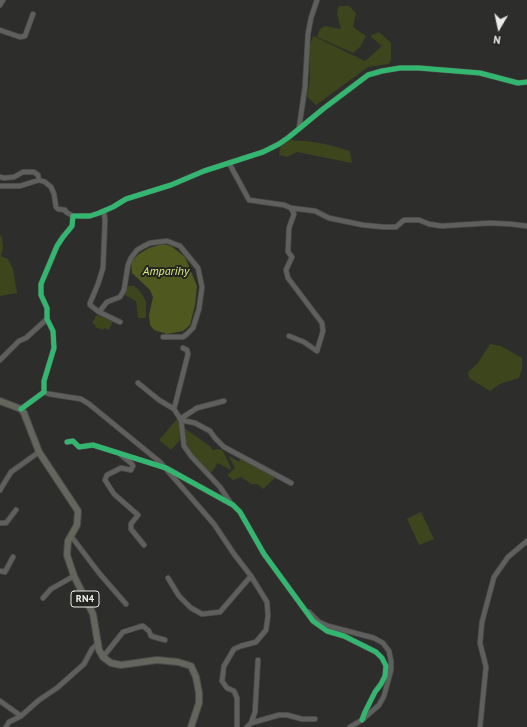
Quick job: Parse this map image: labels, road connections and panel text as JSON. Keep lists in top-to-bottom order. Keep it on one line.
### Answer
{"streets":{"main road":["RN4"]},"water":["Amparihy"],"north":"bottom"}
